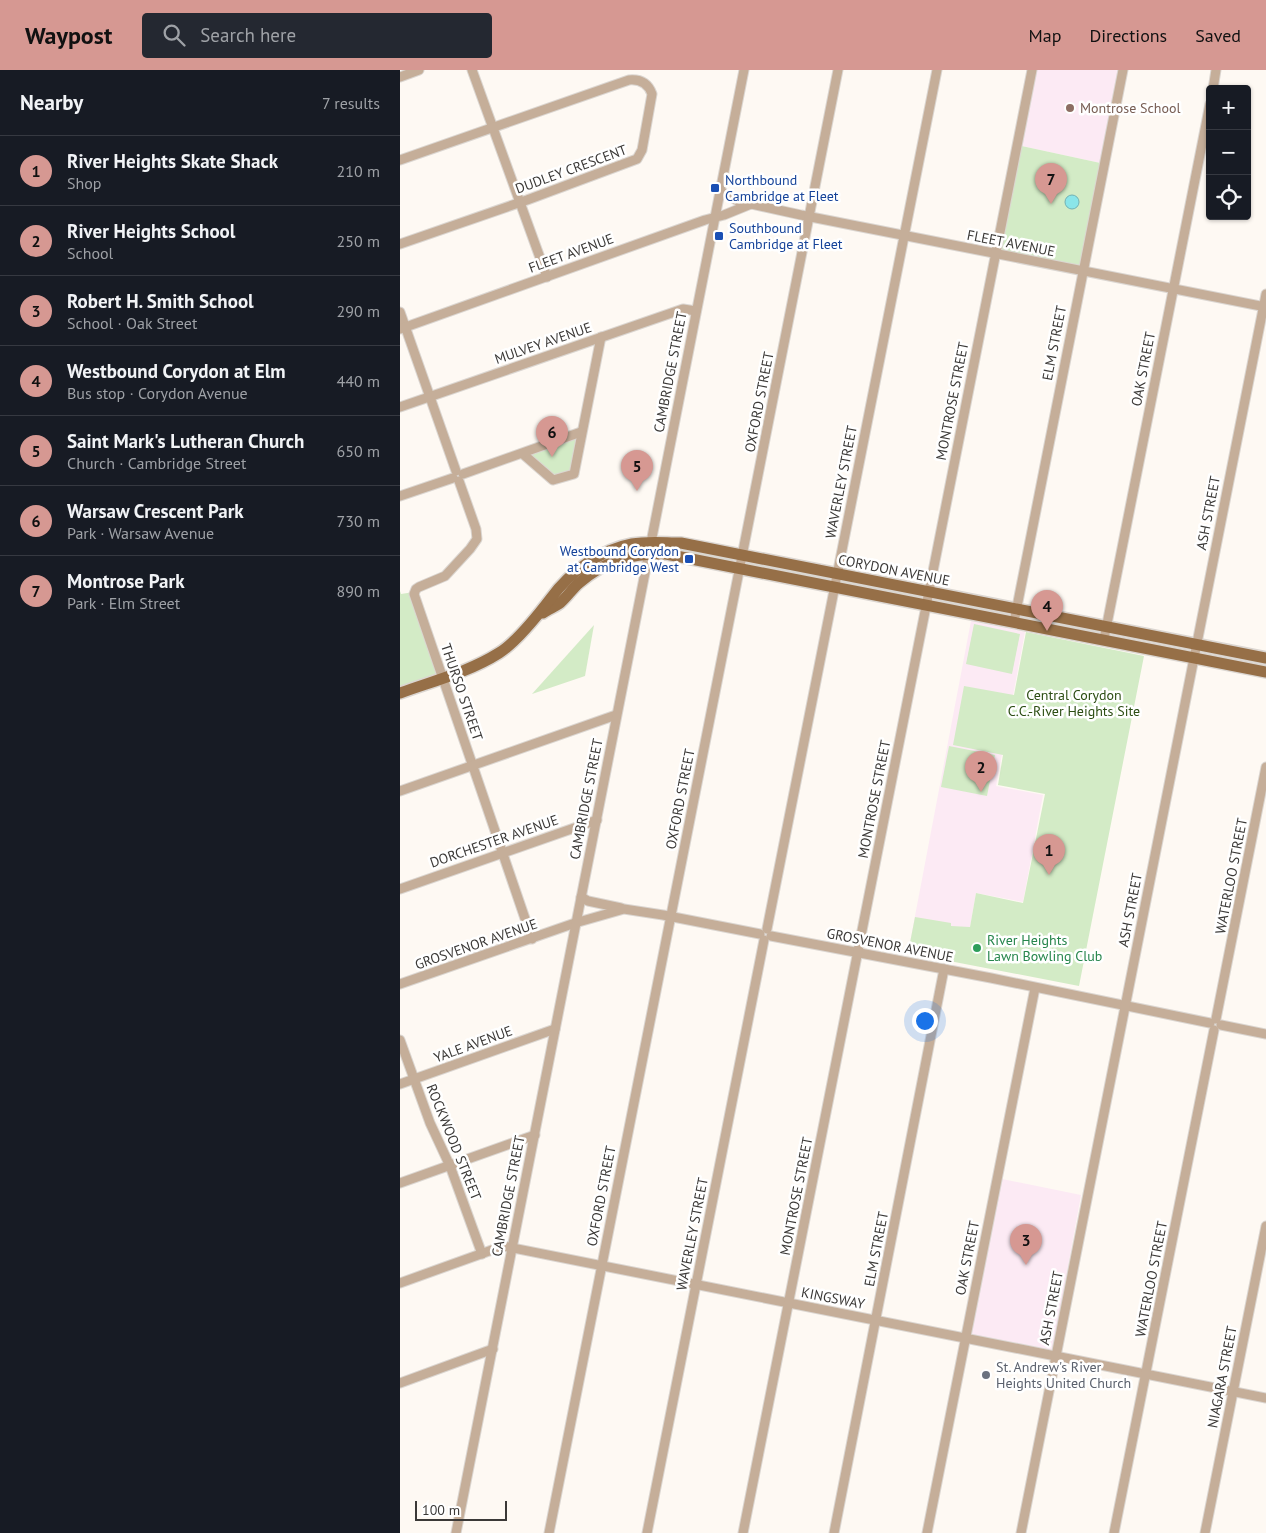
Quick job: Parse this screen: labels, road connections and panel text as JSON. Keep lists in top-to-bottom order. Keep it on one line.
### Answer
{"streets":{"main road":["CORYDON AVENUE"],"street":["DUDLEY CRESCENT","FLEET AVENUE","MULVEY AVENUE","ELM STREET","OAK STREET","CAMBRIDGE STREET","MONTROSE STREET","OXFORD STREET","WAVERLEY STREET","ASH STREET","THURSO STREET","DORCHESTER AVENUE","WATERLOO STREET","GROSVENOR AVENUE","YALE AVENUE","ROCKWOOD STREET","KINGSWAY","NIAGARA STREET"]},"crossings":[["FLEET AVENUE","ELM STREET"],["FLEET AVENUE","OAK STREET"],["FLEET AVENUE","CAMBRIDGE STREET"],["FLEET AVENUE","MONTROSE STREET"],["FLEET AVENUE","OXFORD STREET"],["FLEET AVENUE","WAVERLEY STREET"],["FLEET AVENUE","ASH STREET"],["FLEET AVENUE","THURSO STREET"],["MULVEY AVENUE","CAMBRIDGE STREET"],["MULVEY AVENUE","THURSO STREET"],["ELM STREET","CORYDON AVENUE"],["ELM STREET","GROSVENOR AVENUE"],["ELM STREET","KINGSWAY"],["OAK STREET","CORYDON AVENUE"],["OAK STREET","GROSVENOR AVENUE"],["OAK STREET","KINGSWAY"],["CAMBRIDGE STREET","CORYDON AVENUE"],["CAMBRIDGE STREET","DORCHESTER AVENUE"],["CAMBRIDGE STREET","GROSVENOR AVENUE"],["CAMBRIDGE STREET","YALE AVENUE"],["CAMBRIDGE STREET","KINGSWAY"],["MONTROSE STREET","CORYDON AVENUE"],["MONTROSE STREET","GROSVENOR AVENUE"],["MONTROSE STREET","KINGSWAY"],["OXFORD STREET","CORYDON AVENUE"],["OXFORD STREET","GROSVENOR AVENUE"],["OXFORD STREET","KINGSWAY"],["WAVERLEY STREET","CORYDON AVENUE"],["WAVERLEY STREET","GROSVENOR AVENUE"],["WAVERLEY STREET","KINGSWAY"],["ASH STREET","CORYDON AVENUE"],["ASH STREET","GROSVENOR AVENUE"],["ASH STREET","KINGSWAY"],["CORYDON AVENUE","THURSO STREET"],["THURSO STREET","DORCHESTER AVENUE"],["THURSO STREET","GROSVENOR AVENUE"],["WATERLOO STREET","GROSVENOR AVENUE"],["WATERLOO STREET","KINGSWAY"],["YALE AVENUE","ROCKWOOD STREET"],["ROCKWOOD STREET","KINGSWAY"],["KINGSWAY","NIAGARA STREET"]],"parks":["Central Corydon C.C.-River Heights Site"],"places":{"other":["Montrose School","River Heights Lawn Bowling Club","St. Andrew's River Heights United Church"],"transit":["Northbound Cambridge at Fleet","Southbound Cambridge at Fleet","Westbound Corydon at Cambridge West"]},"scale_bar":"100 m","page":{"header":"Waypost","search":"Search here","nav":["Map","Directions","Saved"],"heading":["Nearby","7 results"],"map_buttons":["+","−"],"list":[{"mark":"1","name":"River Heights Skate Shack","note":"Shop","value":"210 m"},{"mark":"2","name":"River Heights School","note":"School","value":"250 m"},{"mark":"3","name":"Robert H. Smith School","note":"School · Oak Street","value":"290 m"},{"mark":"4","name":"Westbound Corydon at Elm","note":"Bus stop · Corydon Avenue","value":"440 m"},{"mark":"5","name":"Saint Mark's Lutheran Church","note":"Church · Cambridge Street","value":"650 m"},{"mark":"6","name":"Warsaw Crescent Park","note":"Park · Warsaw Avenue","value":"730 m"},{"mark":"7","name":"Montrose Park","note":"Park · Elm Street","value":"890 m"}],"pins":["7","6","5","4","2","1","3"],"scale":"100 m"}}
